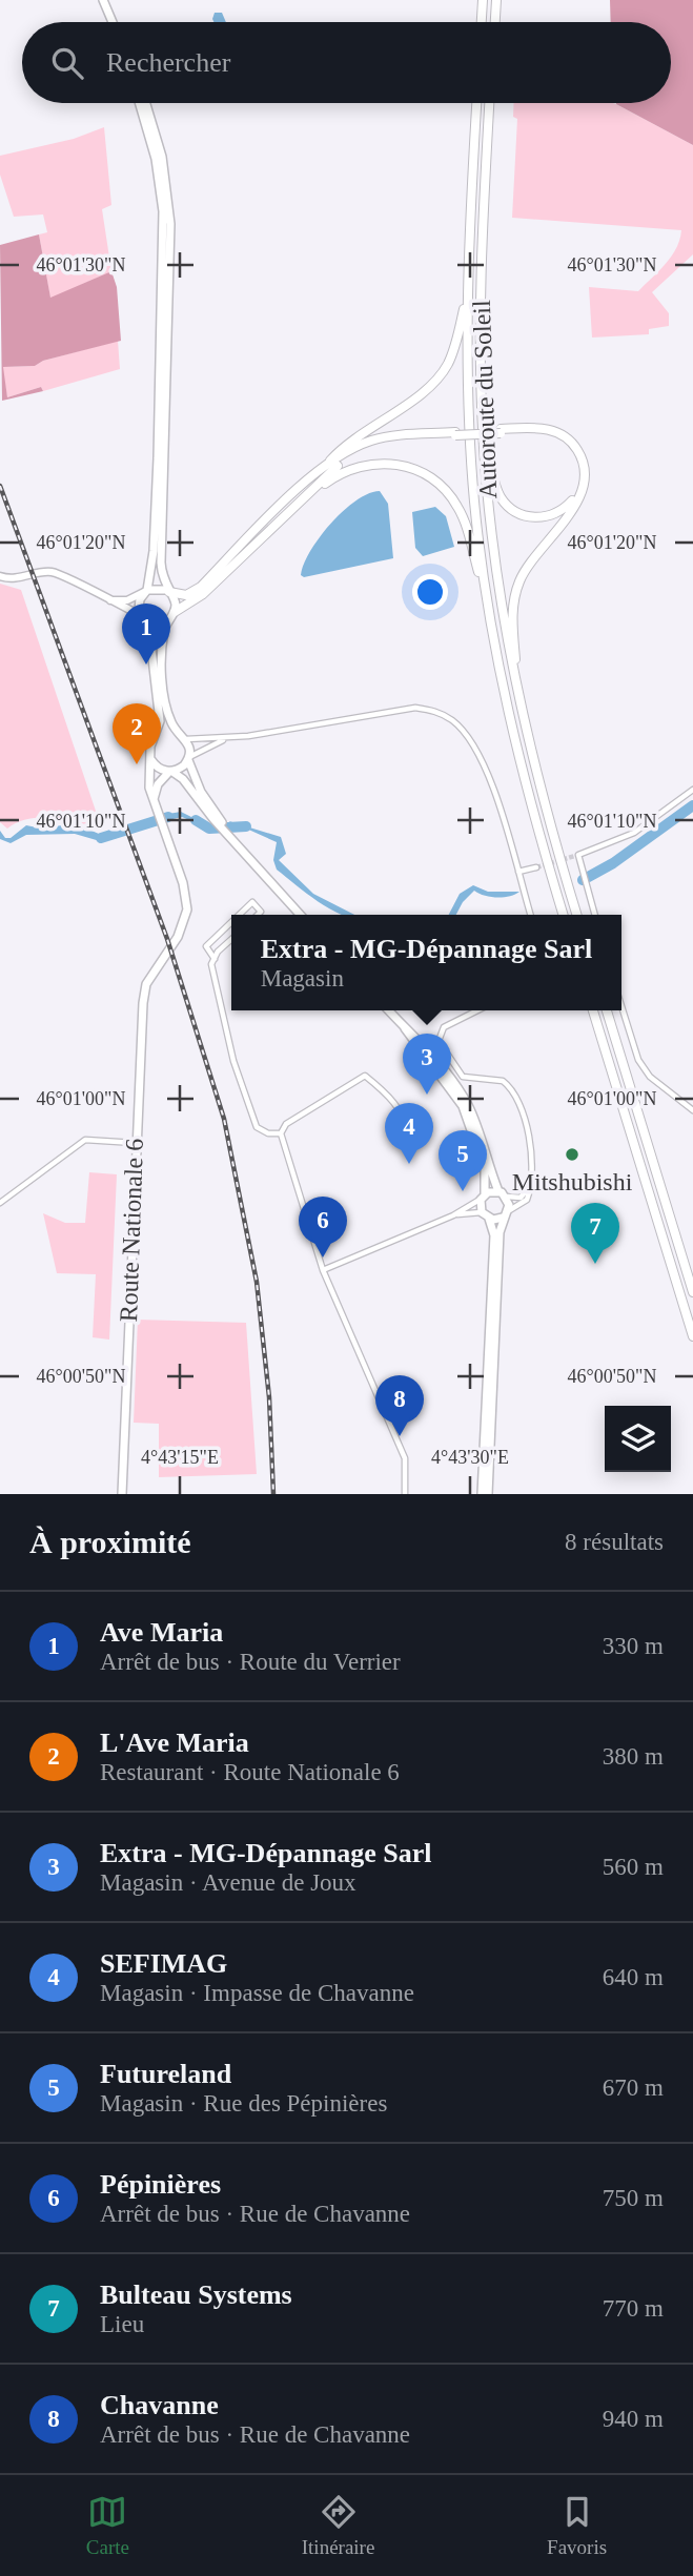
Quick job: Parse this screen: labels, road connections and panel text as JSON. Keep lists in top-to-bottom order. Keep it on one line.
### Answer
{"streets":{"highway":["Autoroute du Soleil"],"main road":["Route Nationale 6"]},"places":["Mitshubishi"],"page":{"search":"Rechercher","pins":["1","2","3","4","5","6","7","8"],"popup":["Extra - MG-Dépannage Sarl","Magasin"],"heading":["À proximité","8 résultats"],"list":[{"mark":"1","name":"Ave Maria","note":"Arrêt de bus · Route du Verrier","value":"330 m"},{"mark":"2","name":"L'Ave Maria","note":"Restaurant · Route Nationale 6","value":"380 m"},{"mark":"3","name":"Extra - MG-Dépannage Sarl","note":"Magasin · Avenue de Joux","value":"560 m"},{"mark":"4","name":"SEFIMAG","note":"Magasin · Impasse de Chavanne","value":"640 m"},{"mark":"5","name":"Futureland","note":"Magasin · Rue des Pépinières","value":"670 m"},{"mark":"6","name":"Pépinières","note":"Arrêt de bus · Rue de Chavanne","value":"750 m"},{"mark":"7","name":"Bulteau Systems","note":"Lieu","value":"770 m"},{"mark":"8","name":"Chavanne","note":"Arrêt de bus · Rue de Chavanne","value":"940 m"}],"nav":["Carte","Itinéraire","Favoris"]},"coordinates":["46°01'30\"N","46°01'20\"N","46°01'10\"N","46°01'00\"N","46°00'50\"N","4°43'15\"E","4°43'30\"E"]}
